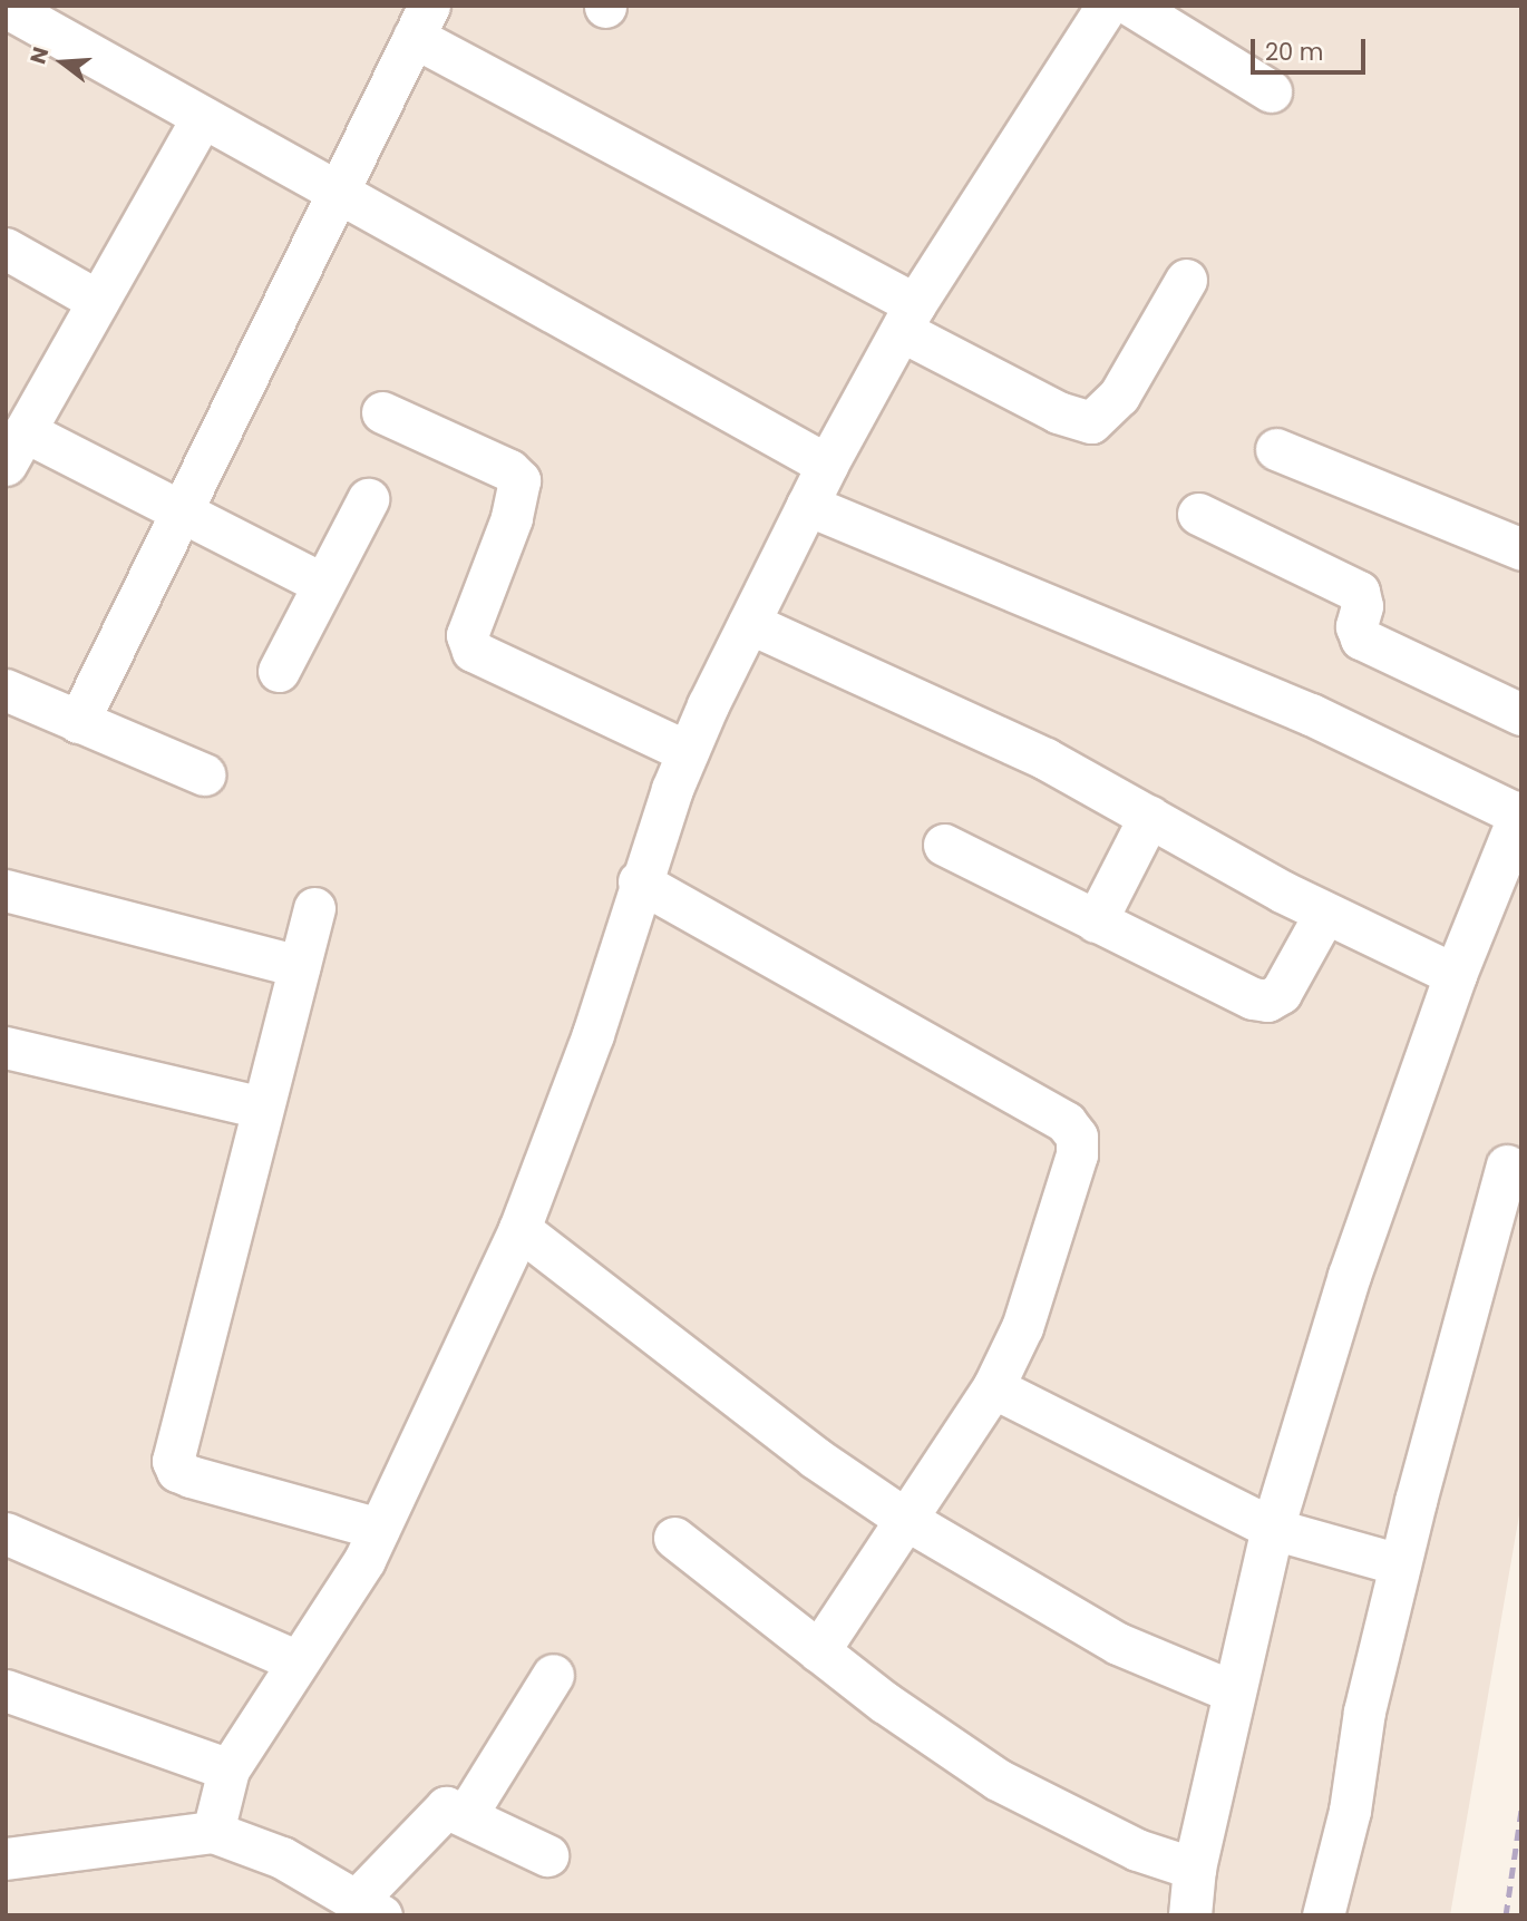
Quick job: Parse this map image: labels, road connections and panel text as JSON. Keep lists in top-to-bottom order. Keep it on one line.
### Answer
{"scale_bar":"20 m","north":"left"}
